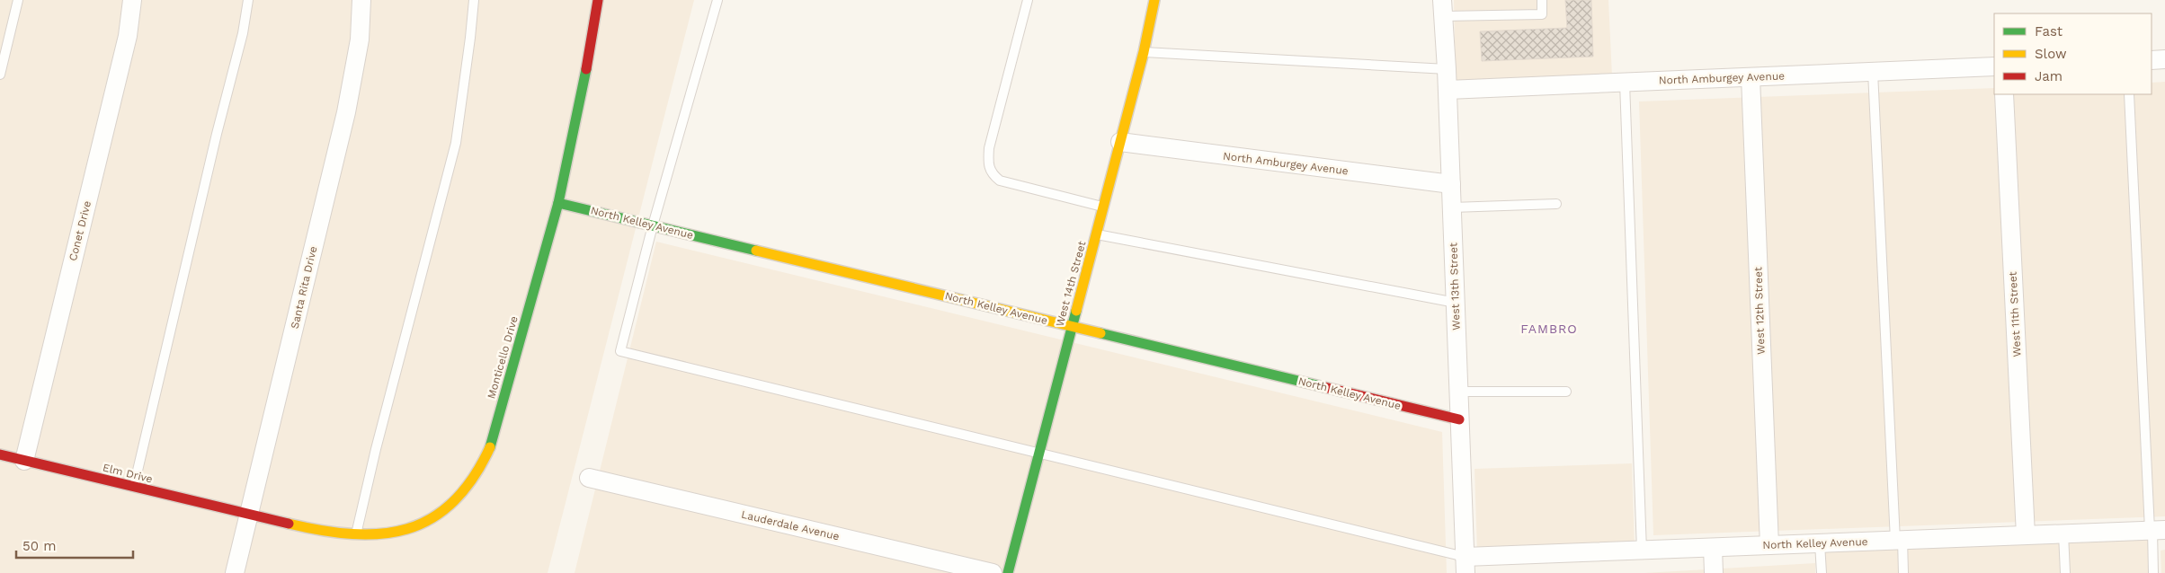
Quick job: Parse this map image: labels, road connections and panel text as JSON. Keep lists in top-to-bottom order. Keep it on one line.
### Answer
{"streets":{"street":["North Amburgey Avenue","North Kelley Avenue","Conet Drive","West 14th Street","West 13th Street","Santa Rita Drive","West 12th Street","West 11th Street","Monticello Drive","Elm Drive","Lauderdale Avenue"]},"crossings":[["North Amburgey Avenue","West 14th Street"],["North Amburgey Avenue","West 13th Street"],["North Amburgey Avenue","West 12th Street"],["North Kelley Avenue","West 14th Street"],["North Kelley Avenue","West 13th Street"],["North Kelley Avenue","West 12th Street"],["North Kelley Avenue","West 11th Street"],["North Kelley Avenue","Monticello Drive"],["Conet Drive","Elm Drive"],["Santa Rita Drive","Monticello Drive"],["Santa Rita Drive","Elm Drive"],["Monticello Drive","Elm Drive"]],"districts":["FAMBRO"],"legend":["Fast","Slow","Jam"],"scale_bar":"50 m"}
